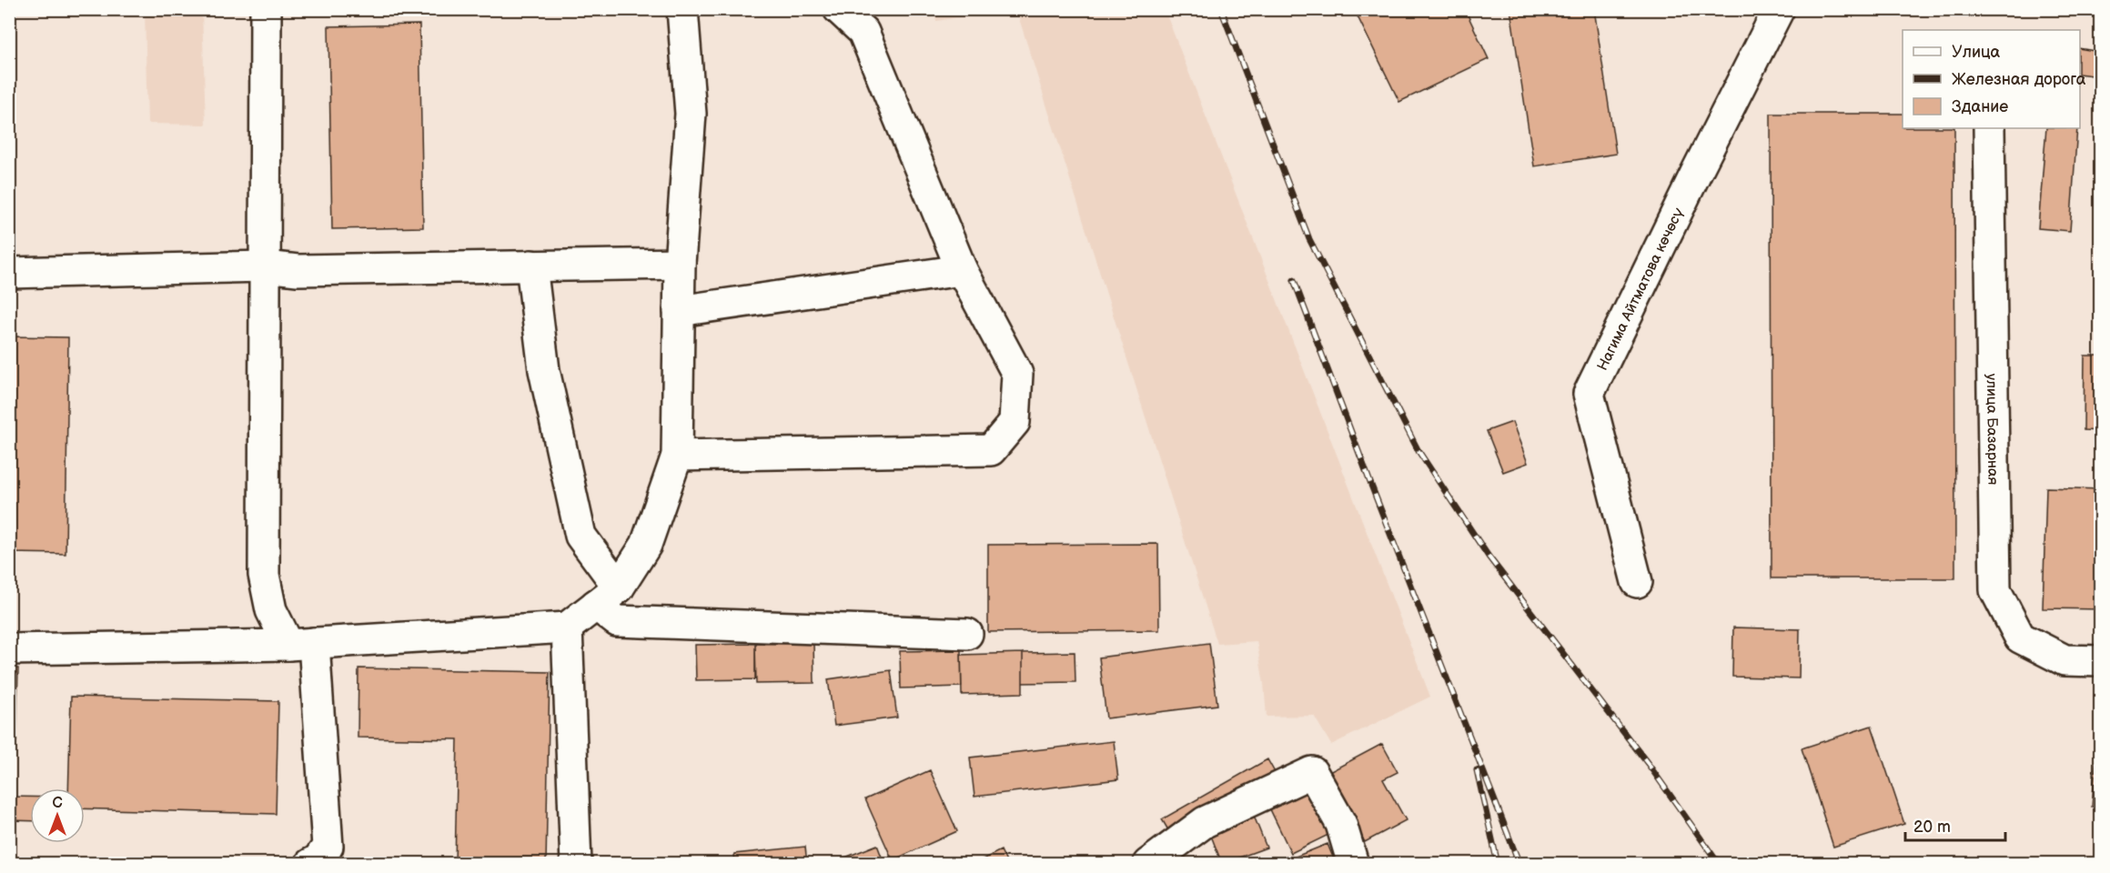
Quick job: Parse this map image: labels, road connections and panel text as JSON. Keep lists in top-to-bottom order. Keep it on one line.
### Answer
{"streets":{"street":["Нагима Айтматова көчөсү","улица Базарная"]},"legend":["Улица","Железная дорога","Здание"],"scale_bar":"20 m","north":"top"}
